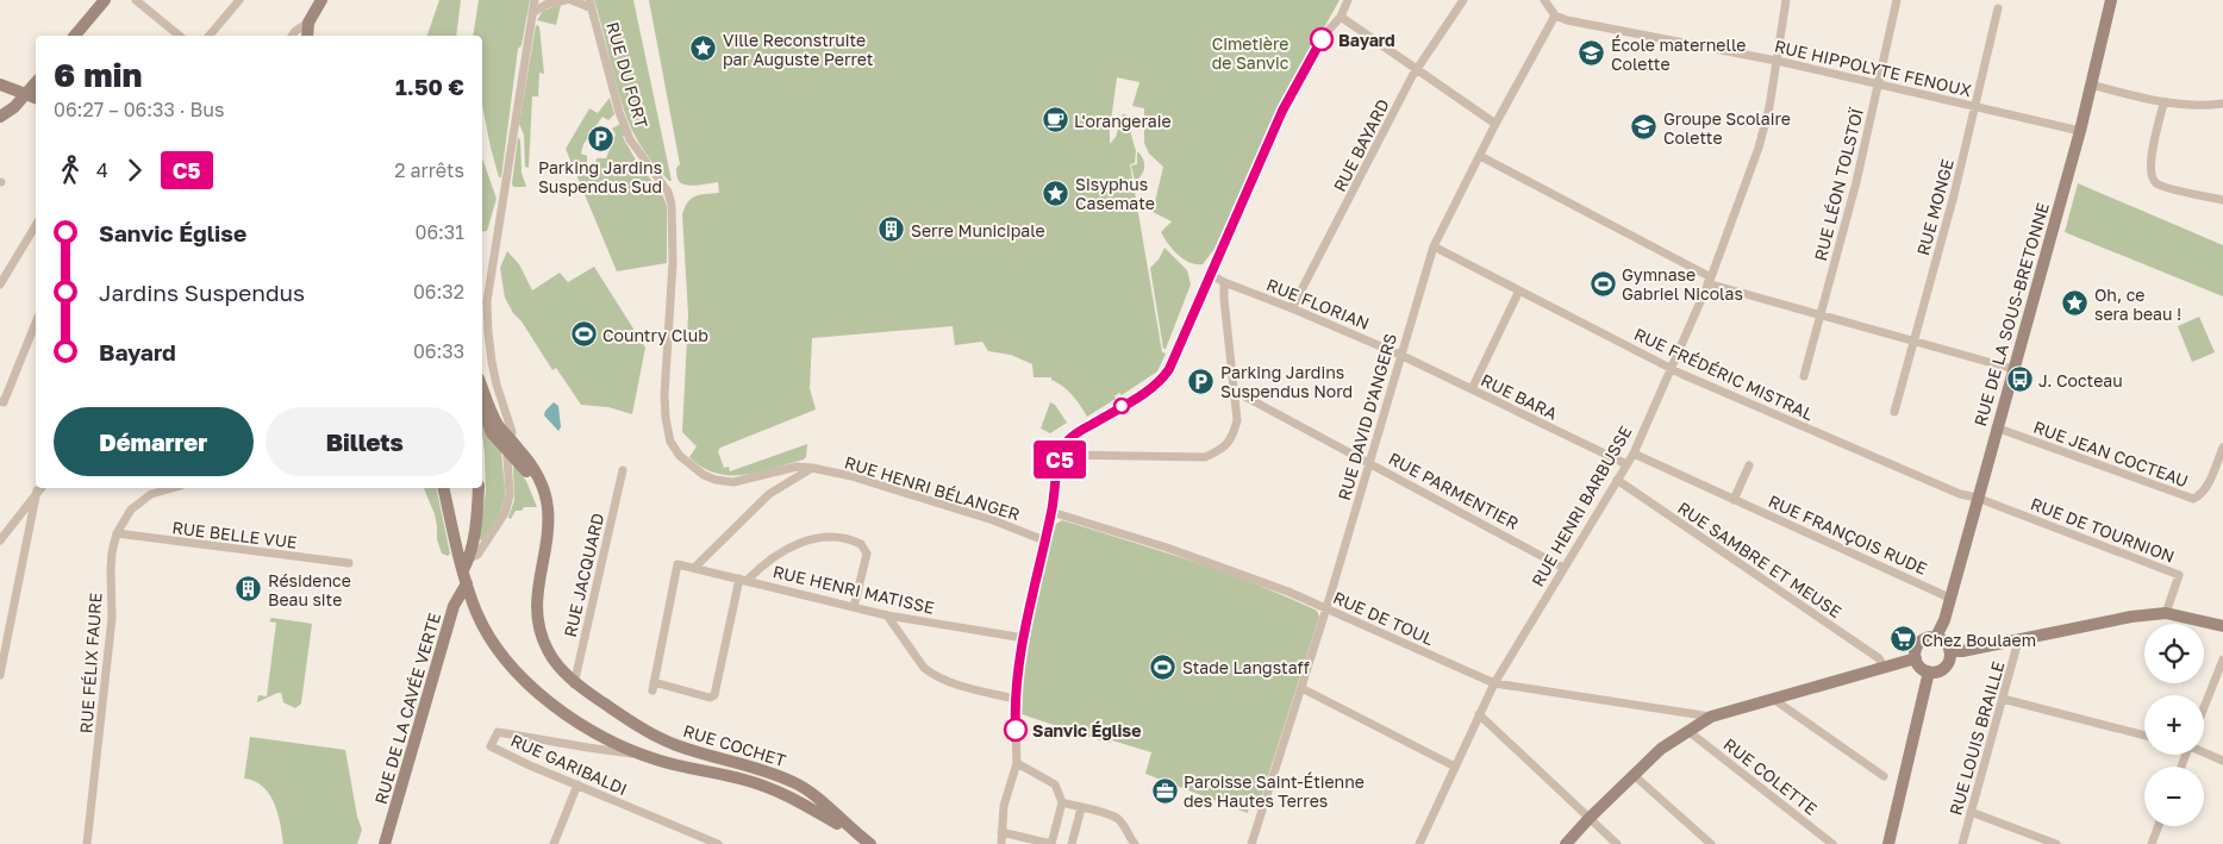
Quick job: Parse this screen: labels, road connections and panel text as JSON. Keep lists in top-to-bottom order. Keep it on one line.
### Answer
{"streets":{"street":["RUE HIPPOLYTE FENOUX","RUE DU FORT","RUE BAYARD","RUE LÉON TOLSTOÏ","RUE MONGE","RUE FLORIAN","RUE DE LA SOUS-BRETONNE","RUE FRÉDÉRIC MISTRAL","RUE BARA","RUE DAVID D'ANGERS","RUE JEAN COCTEAU","RUE HENRI BÉLANGER","RUE PARMENTIER","RUE HENRI BARBUSSE","RUE DE TOURNION","RUE BELLE VUE","RUE FRANÇOIS RUDE","RUE SAMBRE ET MEUSE","RUE JACQUARD","RUE HENRI MATISSE","RUE DE TOUL","RUE FÉLIX FAURE","RUE DE LA CAVÉE VERTE","RUE LOUIS BRAILLE","RUE COCHET","RUE GARIBALDI","RUE COLETTE"]},"crossings":[["RUE HIPPOLYTE FENOUX","RUE LÉON TOLSTOÏ"],["RUE HIPPOLYTE FENOUX","RUE MONGE"],["RUE HIPPOLYTE FENOUX","RUE DE LA SOUS-BRETONNE"],["RUE HIPPOLYTE FENOUX","RUE DAVID D'ANGERS"],["RUE HIPPOLYTE FENOUX","RUE HENRI BARBUSSE"],["RUE DU FORT","RUE HENRI BÉLANGER"],["RUE BAYARD","RUE FLORIAN"],["RUE FLORIAN","RUE BARA"],["RUE FLORIAN","RUE DAVID D'ANGERS"],["RUE DE LA SOUS-BRETONNE","RUE FRÉDÉRIC MISTRAL"],["RUE DE LA SOUS-BRETONNE","RUE JEAN COCTEAU"],["RUE DE LA SOUS-BRETONNE","RUE DE TOURNION"],["RUE DE LA SOUS-BRETONNE","RUE FRANÇOIS RUDE"],["RUE FRÉDÉRIC MISTRAL","RUE DAVID D'ANGERS"],["RUE FRÉDÉRIC MISTRAL","RUE HENRI BARBUSSE"],["RUE FRÉDÉRIC MISTRAL","RUE DE TOURNION"],["RUE BARA","RUE DAVID D'ANGERS"],["RUE BARA","RUE HENRI BARBUSSE"],["RUE DAVID D'ANGERS","RUE PARMENTIER"],["RUE DAVID D'ANGERS","RUE DE TOUL"],["RUE PARMENTIER","RUE HENRI BARBUSSE"],["RUE HENRI BARBUSSE","RUE FRANÇOIS RUDE"],["RUE HENRI BARBUSSE","RUE SAMBRE ET MEUSE"],["RUE HENRI BARBUSSE","RUE DE TOUL"],["RUE BELLE VUE","RUE FÉLIX FAURE"],["RUE JACQUARD","RUE COCHET"]],"parks":["Cimetière de Sanvic"],"places":{"other":["Bayard","Sanvic Église"],"place":["Ville Reconstruite par Auguste Perret","Sisyphus Casemate","Oh, ce sera beau !"],"school or university":["École maternelle Colette","Groupe Scolaire Colette"],"cafe":["L'orangeraie"],"parking":["Parking Jardins Suspendus Sud","Parking Jardins Suspendus Nord"],"building":["Serre Municipale","Résidence Beau site"],"sports":["Gymnase Gabriel Nicolas","Country Club","Stade Langstaff"],"bus stop":["J. Cocteau"],"supermarket":["Chez Boulaem"],"office":["Paroisse Saint-Étienne des Hautes Terres"]},"lines":["bus line C5"],"page":{"on_map":"C5","heading":["6 min","06:27 – 06:33 · Bus","1.50 €"],"legs":["4","C5","2 arrêts"],"list":[{"name":"Sanvic Église","value":"06:31"},{"name":"Jardins Suspendus","value":"06:32"},{"name":"Bayard","value":"06:33"}],"buttons":["Démarrer","Billets"],"map_buttons":["+","−"]}}
